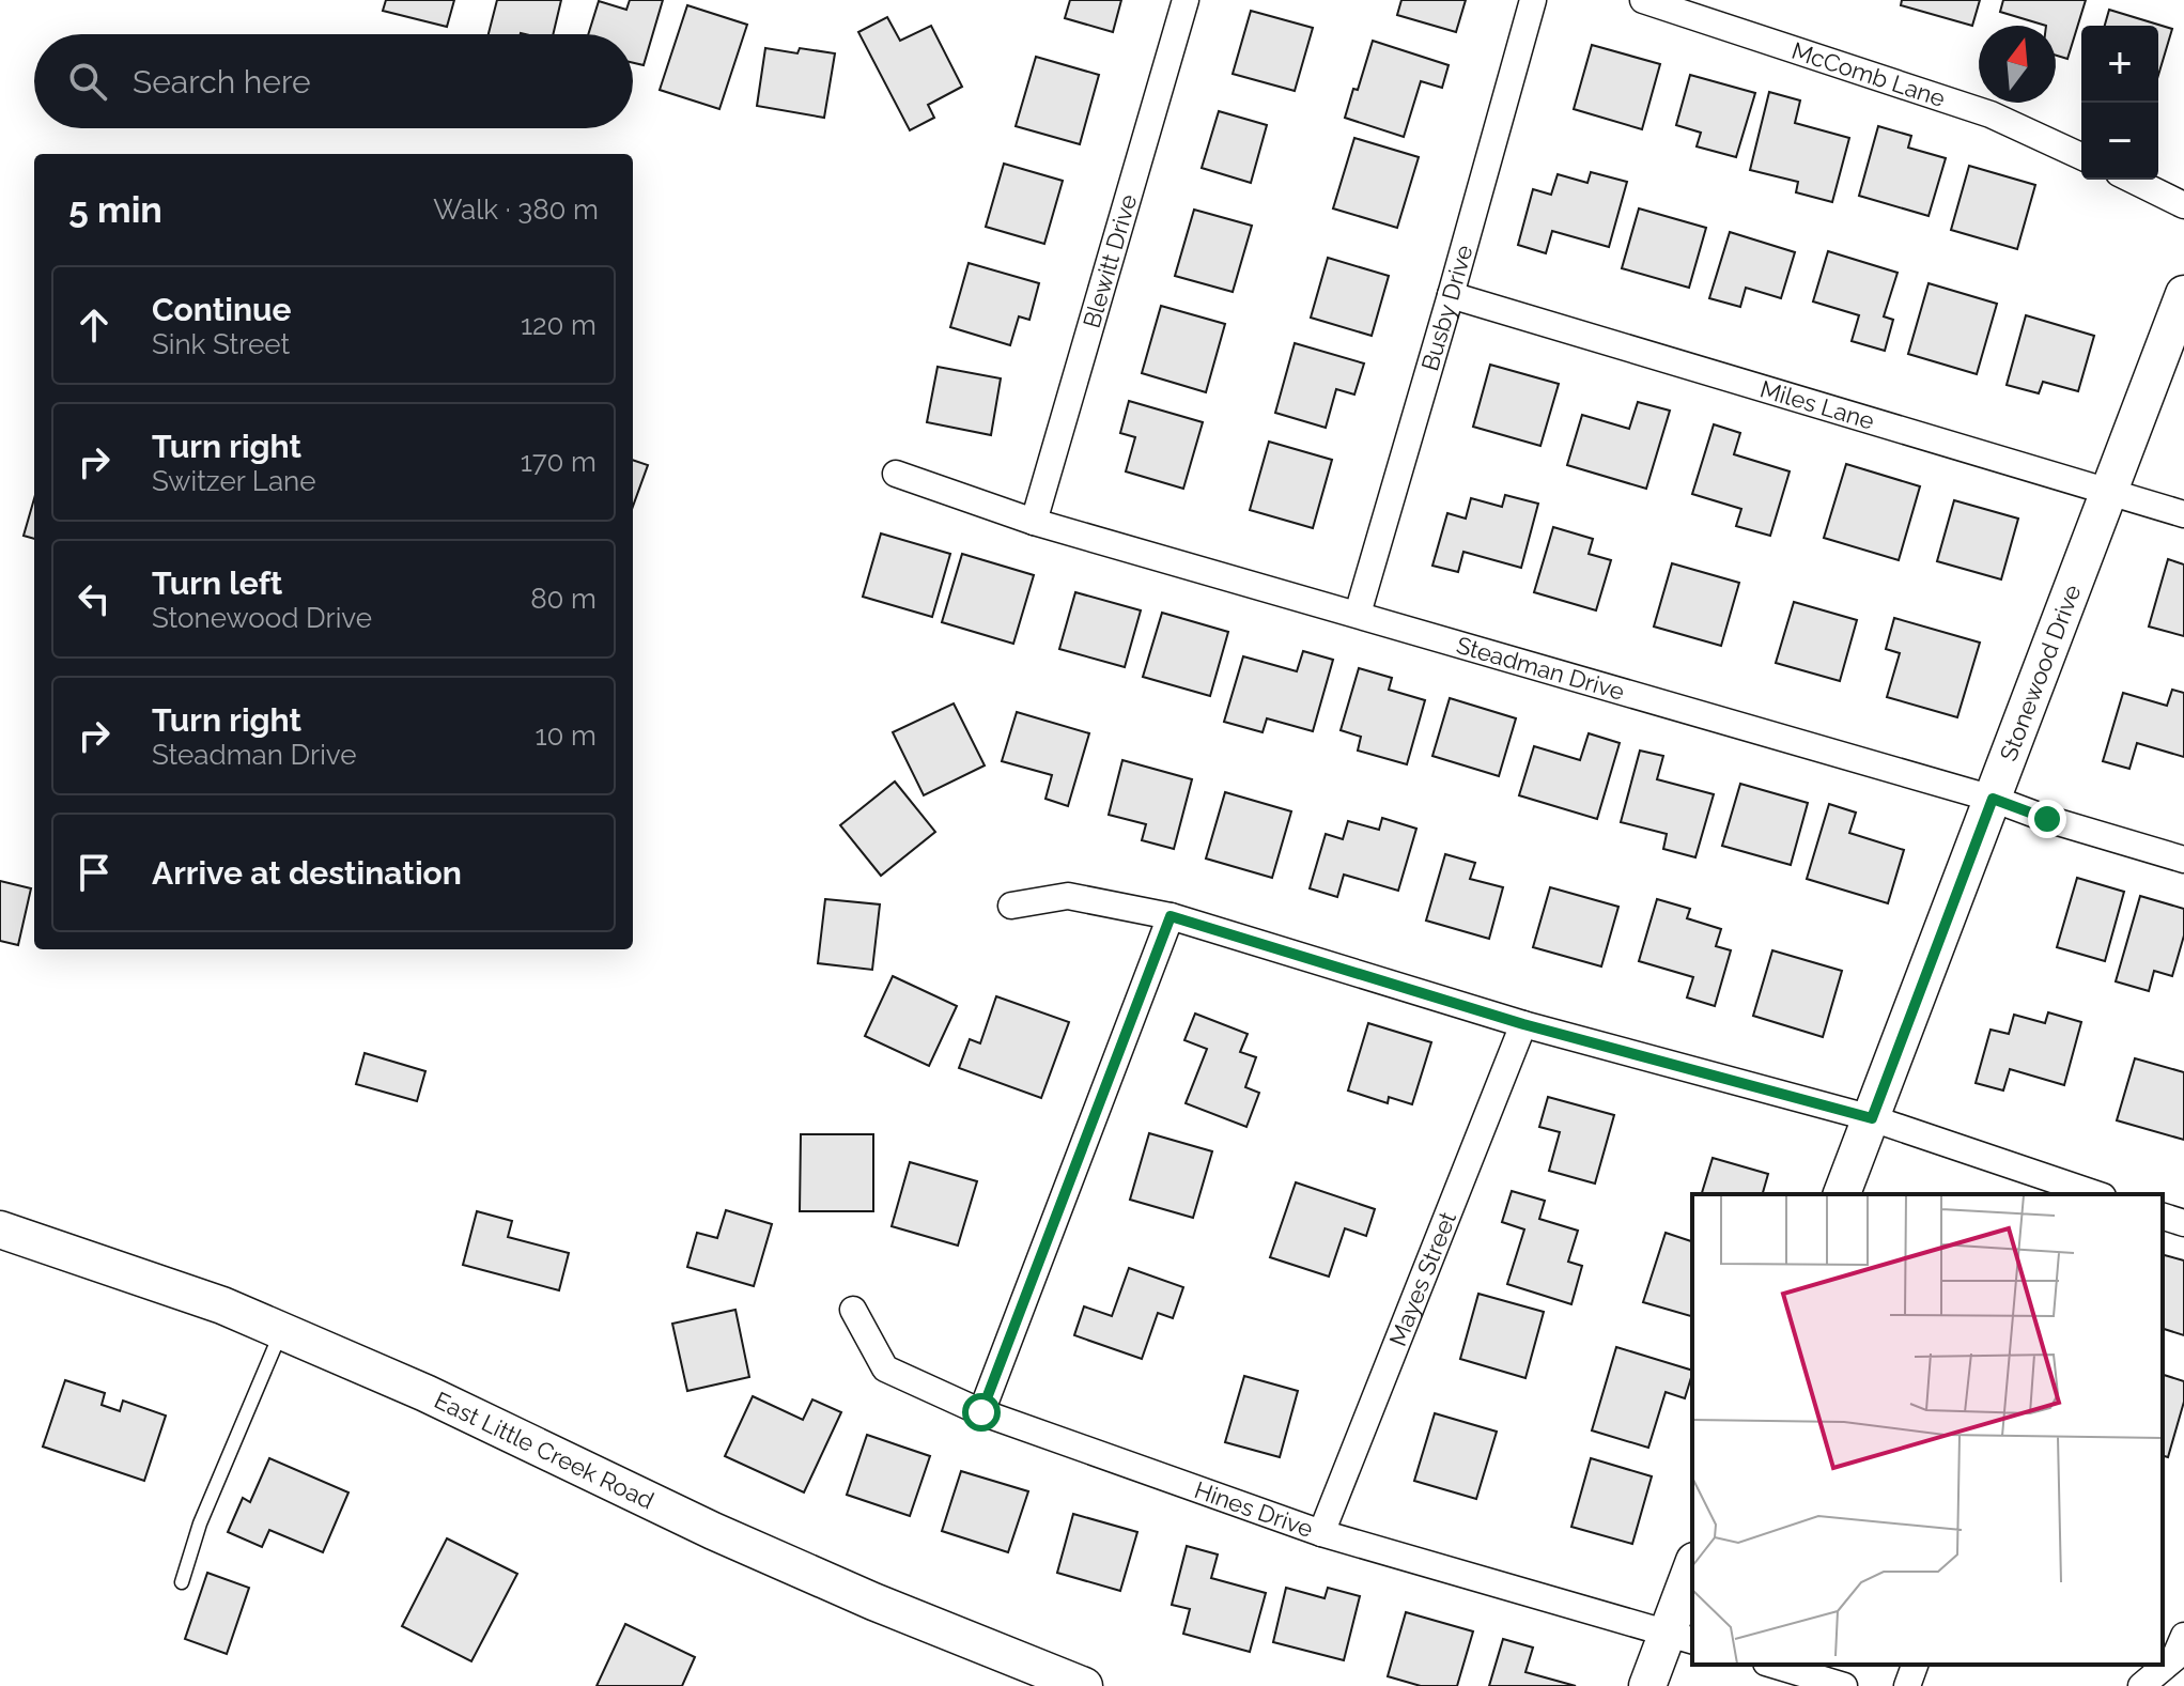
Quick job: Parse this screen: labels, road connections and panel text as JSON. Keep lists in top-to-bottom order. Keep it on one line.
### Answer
{"streets":{"street":["McComb Lane","Blewitt Drive","Busby Drive","Miles Lane","Steadman Drive","Stonewood Drive","Mayes Street","East Little Creek Road","Hines Drive"]},"crossings":[["Blewitt Drive","Steadman Drive"],["Busby Drive","Miles Lane"],["Busby Drive","Steadman Drive"],["Miles Lane","Stonewood Drive"],["Steadman Drive","Stonewood Drive"],["Mayes Street","Hines Drive"]],"north":"top","page":{"map_buttons":["+","−"],"search":"Search here","heading":["5 min","Walk · 380 m"],"list":[["Continue","Sink Street","120 m"],["Turn right","Switzer Lane","170 m"],["Turn left","Stonewood Drive","80 m"],["Turn right","Steadman Drive","10 m"],"Arrive at destination"]}}
